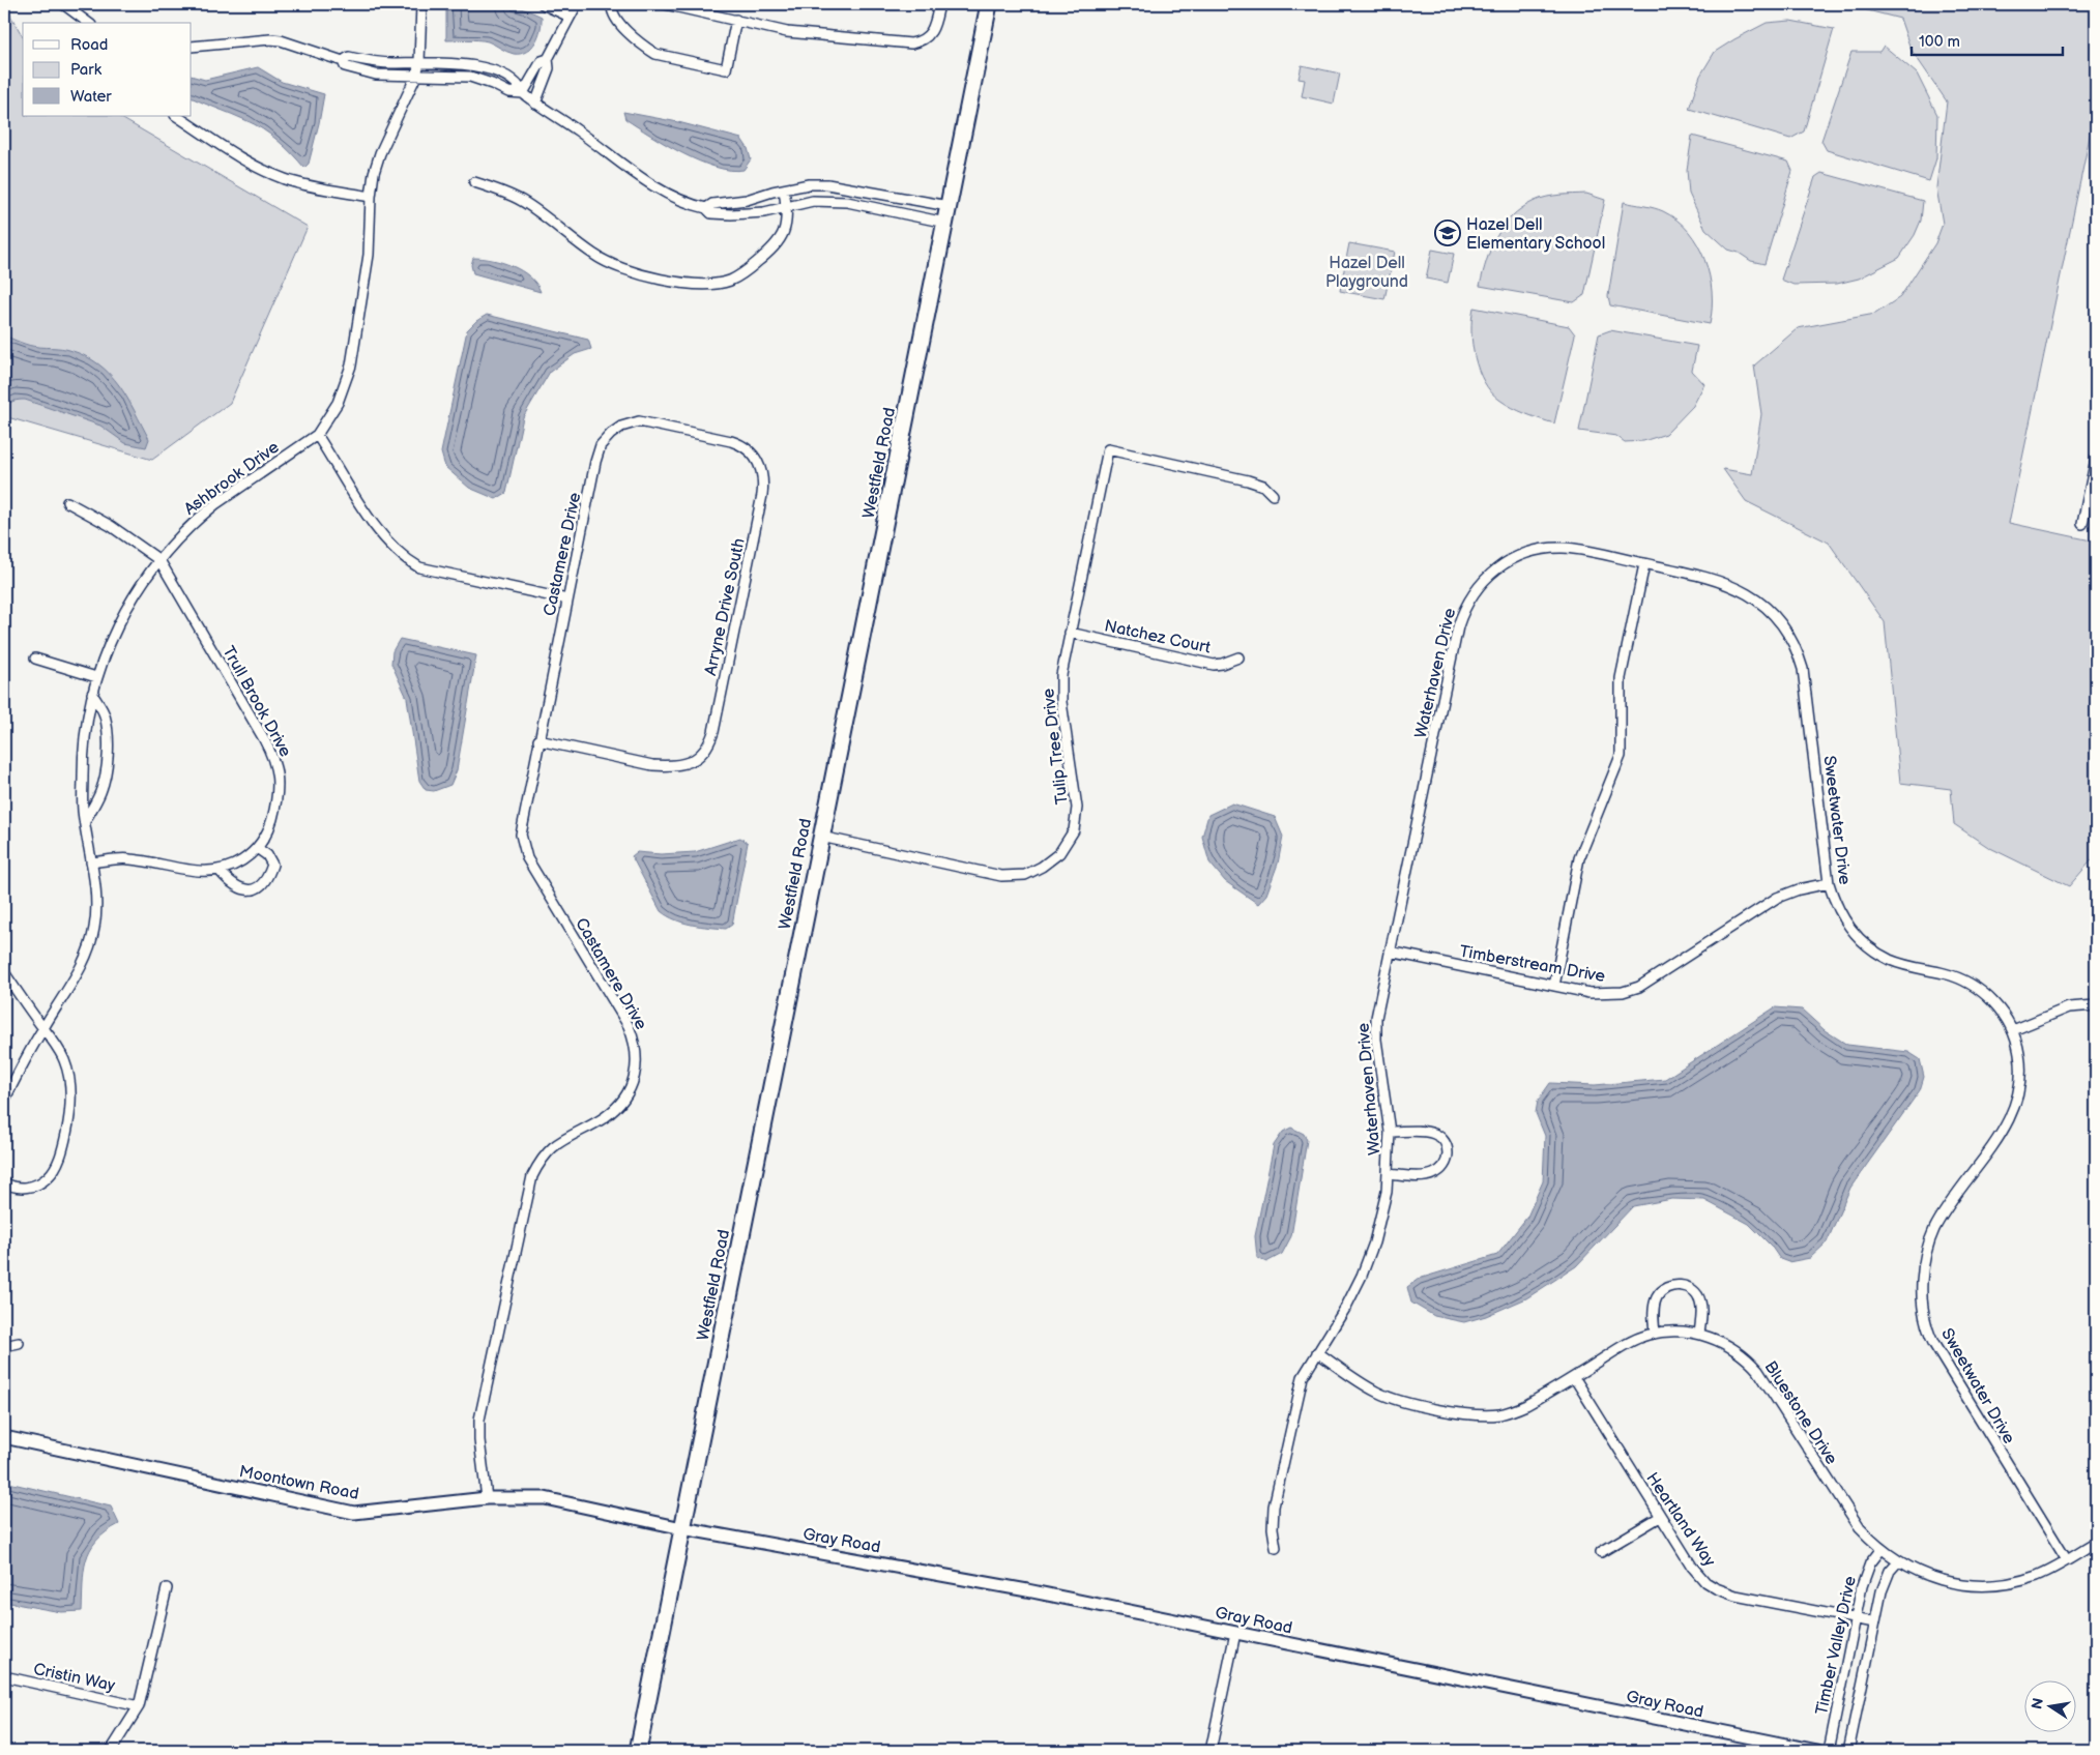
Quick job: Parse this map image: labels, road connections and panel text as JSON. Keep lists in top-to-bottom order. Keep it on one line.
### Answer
{"streets":{"main road":["Westfield Road"],"street":["Ashbrook Drive","Castamere Drive","Arryne Drive South","Natchez Court","Waterhaven Drive","Trull Brook Drive","Tulip Tree Drive","Sweetwater Drive","Timberstream Drive","Bluestone Drive","Moontown Road","Heartland Way","Gray Road","Timber Valley Drive","Cristin Way"]},"crossings":[["Westfield Road","Tulip Tree Drive"],["Westfield Road","Moontown Road"],["Westfield Road","Gray Road"],["Ashbrook Drive","Trull Brook Drive"],["Castamere Drive","Arryne Drive South"],["Castamere Drive","Moontown Road"],["Natchez Court","Tulip Tree Drive"],["Waterhaven Drive","Sweetwater Drive"],["Waterhaven Drive","Timberstream Drive"],["Waterhaven Drive","Bluestone Drive"],["Sweetwater Drive","Timberstream Drive"],["Sweetwater Drive","Bluestone Drive"],["Bluestone Drive","Heartland Way"],["Bluestone Drive","Timber Valley Drive"],["Moontown Road","Gray Road"],["Heartland Way","Timber Valley Drive"]],"parks":["Hazel Dell Playground"],"places":{"school or university":["Hazel Dell Elementary School"]},"legend":["Road","Park","Water"],"scale_bar":"100 m","north":"left"}
